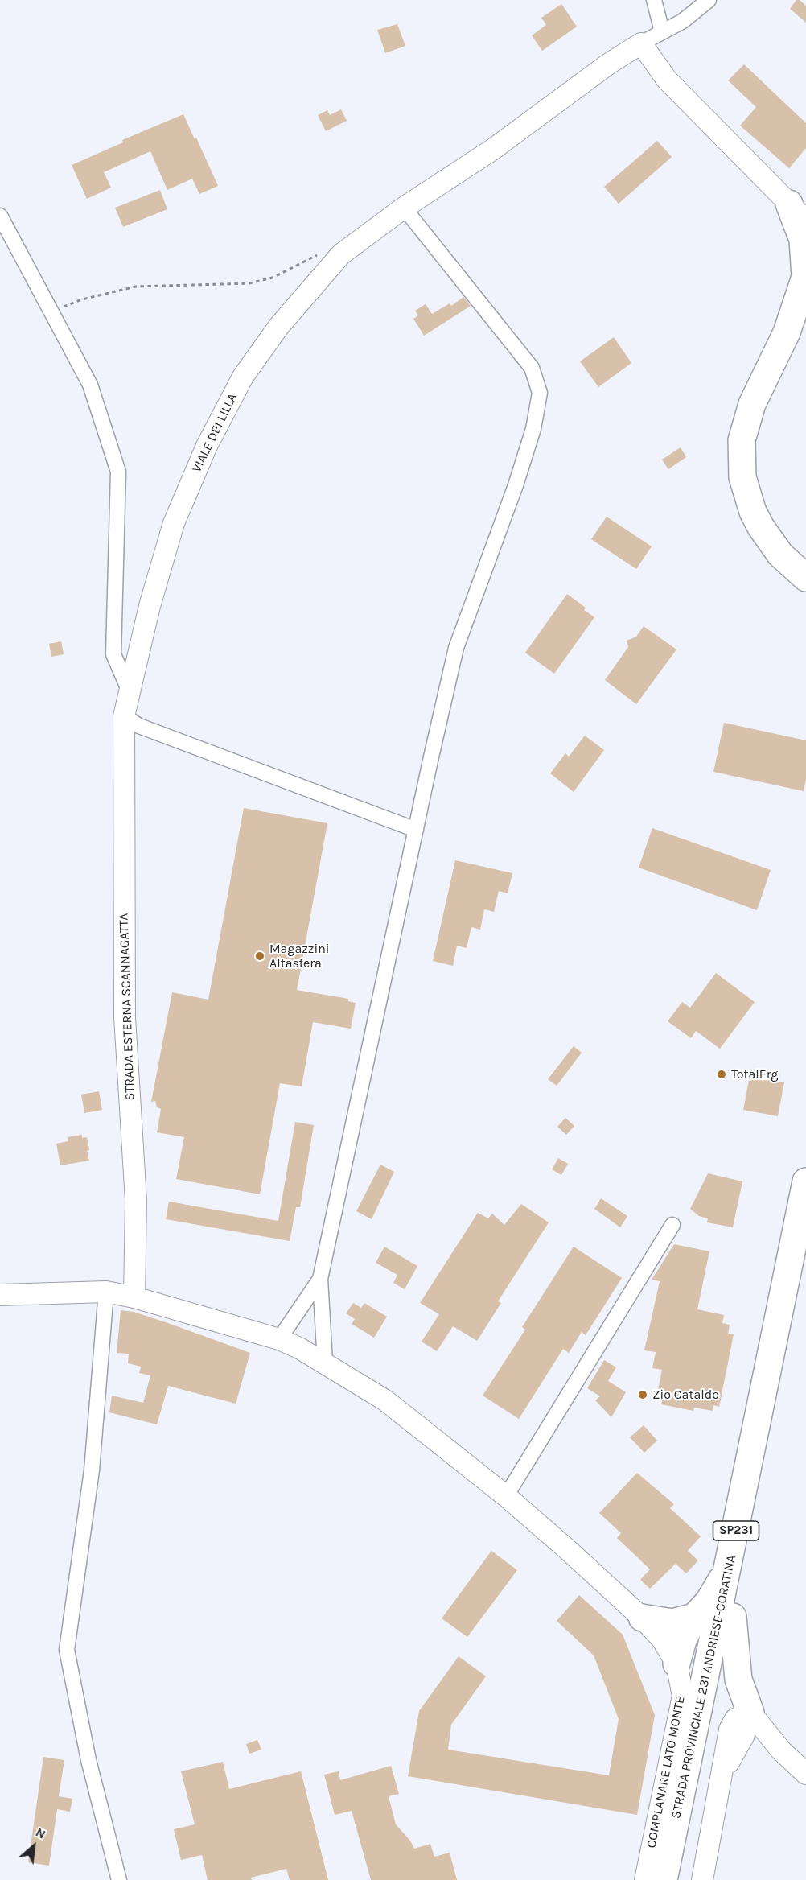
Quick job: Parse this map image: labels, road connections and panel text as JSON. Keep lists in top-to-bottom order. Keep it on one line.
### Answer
{"streets":{"highway":["SP231","STRADA PROVINCIALE 231 ANDRIESE-CORATINA"],"street":["VIALE DEI LILLA","STRADA ESTERNA SCANNAGATTA","COMPLANARE LATO MONTE"]},"crossings":[["VIALE DEI LILLA","STRADA ESTERNA SCANNAGATTA"],["STRADA ESTERNA SCANNAGATTA","COMPLANARE LATO MONTE"]],"places":["Magazzini Altasfera","TotalErg","Zio Cataldo"],"north":"top right"}
